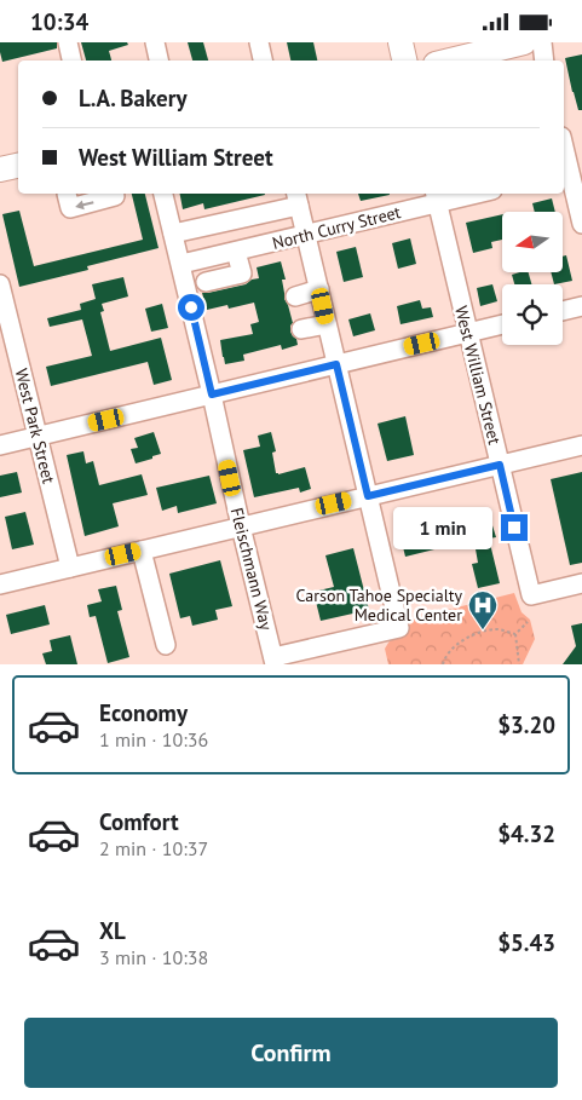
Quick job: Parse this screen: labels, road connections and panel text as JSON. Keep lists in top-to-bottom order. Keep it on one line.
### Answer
{"streets":{"street":["North Curry Street","West William Street","West Park Street","Fleischmann Way"]},"crossings":[["North Curry Street","West William Street"],["North Curry Street","Fleischmann Way"]],"places":{"hospital":["Carson Tahoe Specialty Medical Center"]},"north":"left","page":{"status":"10:34","banner":["L.A. Bakery","West William Street"],"bubble":"1 min","list":[{"name":"Economy","note":"1 min · 10:36","value":"$3.20"},{"name":"Comfort","note":"2 min · 10:37","value":"$4.32"},{"name":"XL","note":"3 min · 10:38","value":"$5.43"}],"buttons":"Confirm"}}
